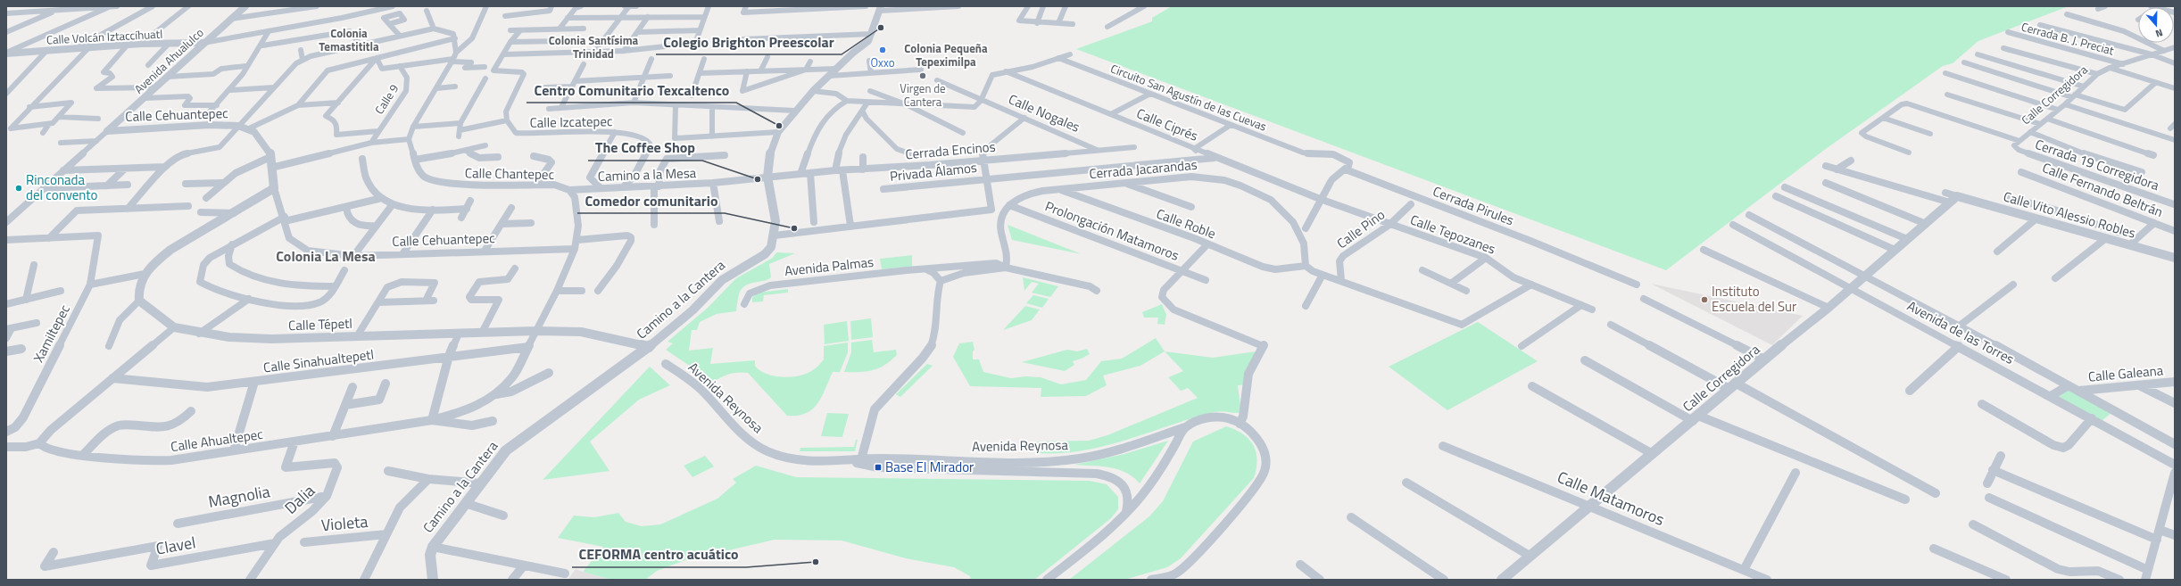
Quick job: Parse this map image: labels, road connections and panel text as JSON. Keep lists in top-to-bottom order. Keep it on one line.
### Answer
{"streets":{"street":["Calle Volcán Iztaccíhuatl","Cerrada B. J. Preciat","Avenida Ahualulco","Calle Corregidora","Circuito San Agustín de las Cuevas","Calle 9","Calle Nogales","Calle Cehuantepec","Calle Izcatepec","Calle Ciprés","Cerrada Encinos","Cerrada 19 Corregidora","Cerrada Jacarandas","Privada Álamos","Calle Chantepec","Camino a la Mesa","Calle Fernando Beltrán","Cerrada Pirules","Calle Vito Alessio Robles","Calle Roble","Calle Pino","Prolongación Matamoros","Calle Tepozanes","Avenida Palmas","Camino a la Cantera","Calle Tépetl","Avenida de las Torres","Xamiltepec","Calle Sinahualtepetl","Calle Galeana","Avenida Reynosa","Calle Ahualtepec","Magnolia","Calle Matamoros","Dalia","Violeta","Clavel"]},"crossings":[["Calle Volcán Iztaccíhuatl","Avenida Ahualulco"],["Cerrada B. J. Preciat","Calle Corregidora"],["Avenida Ahualulco","Calle Cehuantepec"],["Calle Corregidora","Cerrada 19 Corregidora"],["Calle Corregidora","Calle Vito Alessio Robles"],["Calle Corregidora","Avenida de las Torres"],["Calle Corregidora","Calle Matamoros"],["Circuito San Agustín de las Cuevas","Cerrada Pirules"],["Calle Nogales","Cerrada Encinos"],["Calle Cehuantepec","Calle Chantepec"],["Calle Izcatepec","Camino a la Mesa"],["Calle Ciprés","Calle Tepozanes"],["Cerrada Encinos","Camino a la Mesa"],["Cerrada Encinos","Camino a la Cantera"],["Cerrada Jacarandas","Calle Roble"],["Cerrada Jacarandas","Prolongación Matamoros"],["Cerrada Jacarandas","Avenida Palmas"],["Calle Chantepec","Camino a la Mesa"],["Calle Chantepec","Calle Tépetl"],["Calle Chantepec","Calle Ahualtepec"],["Camino a la Mesa","Camino a la Cantera"],["Calle Pino","Calle Tepozanes"],["Camino a la Cantera","Calle Tépetl"],["Calle Tépetl","Calle Ahualtepec"],["Avenida de las Torres","Calle Galeana"],["Calle Sinahualtepetl","Calle Ahualtepec"],["Calle Ahualtepec","Dalia"],["Magnolia","Dalia"],["Dalia","Clavel"]],"districts":["Colonia Temastititla","Colonia Santísima Trinidad","Colonia Pequeña Tepeximilpa","Colonia La Mesa"],"places":{"other":["Colegio Brighton Preescolar","Oxxo","Virgen de Cantera","Centro Comunitario Texcaltenco","The Coffee Shop","Rinconada del convento","Comedor comunitario","Instituto Escuela del Sur","CEFORMA centro acuático"],"transit":["Base El Mirador"]},"north":"bottom"}
